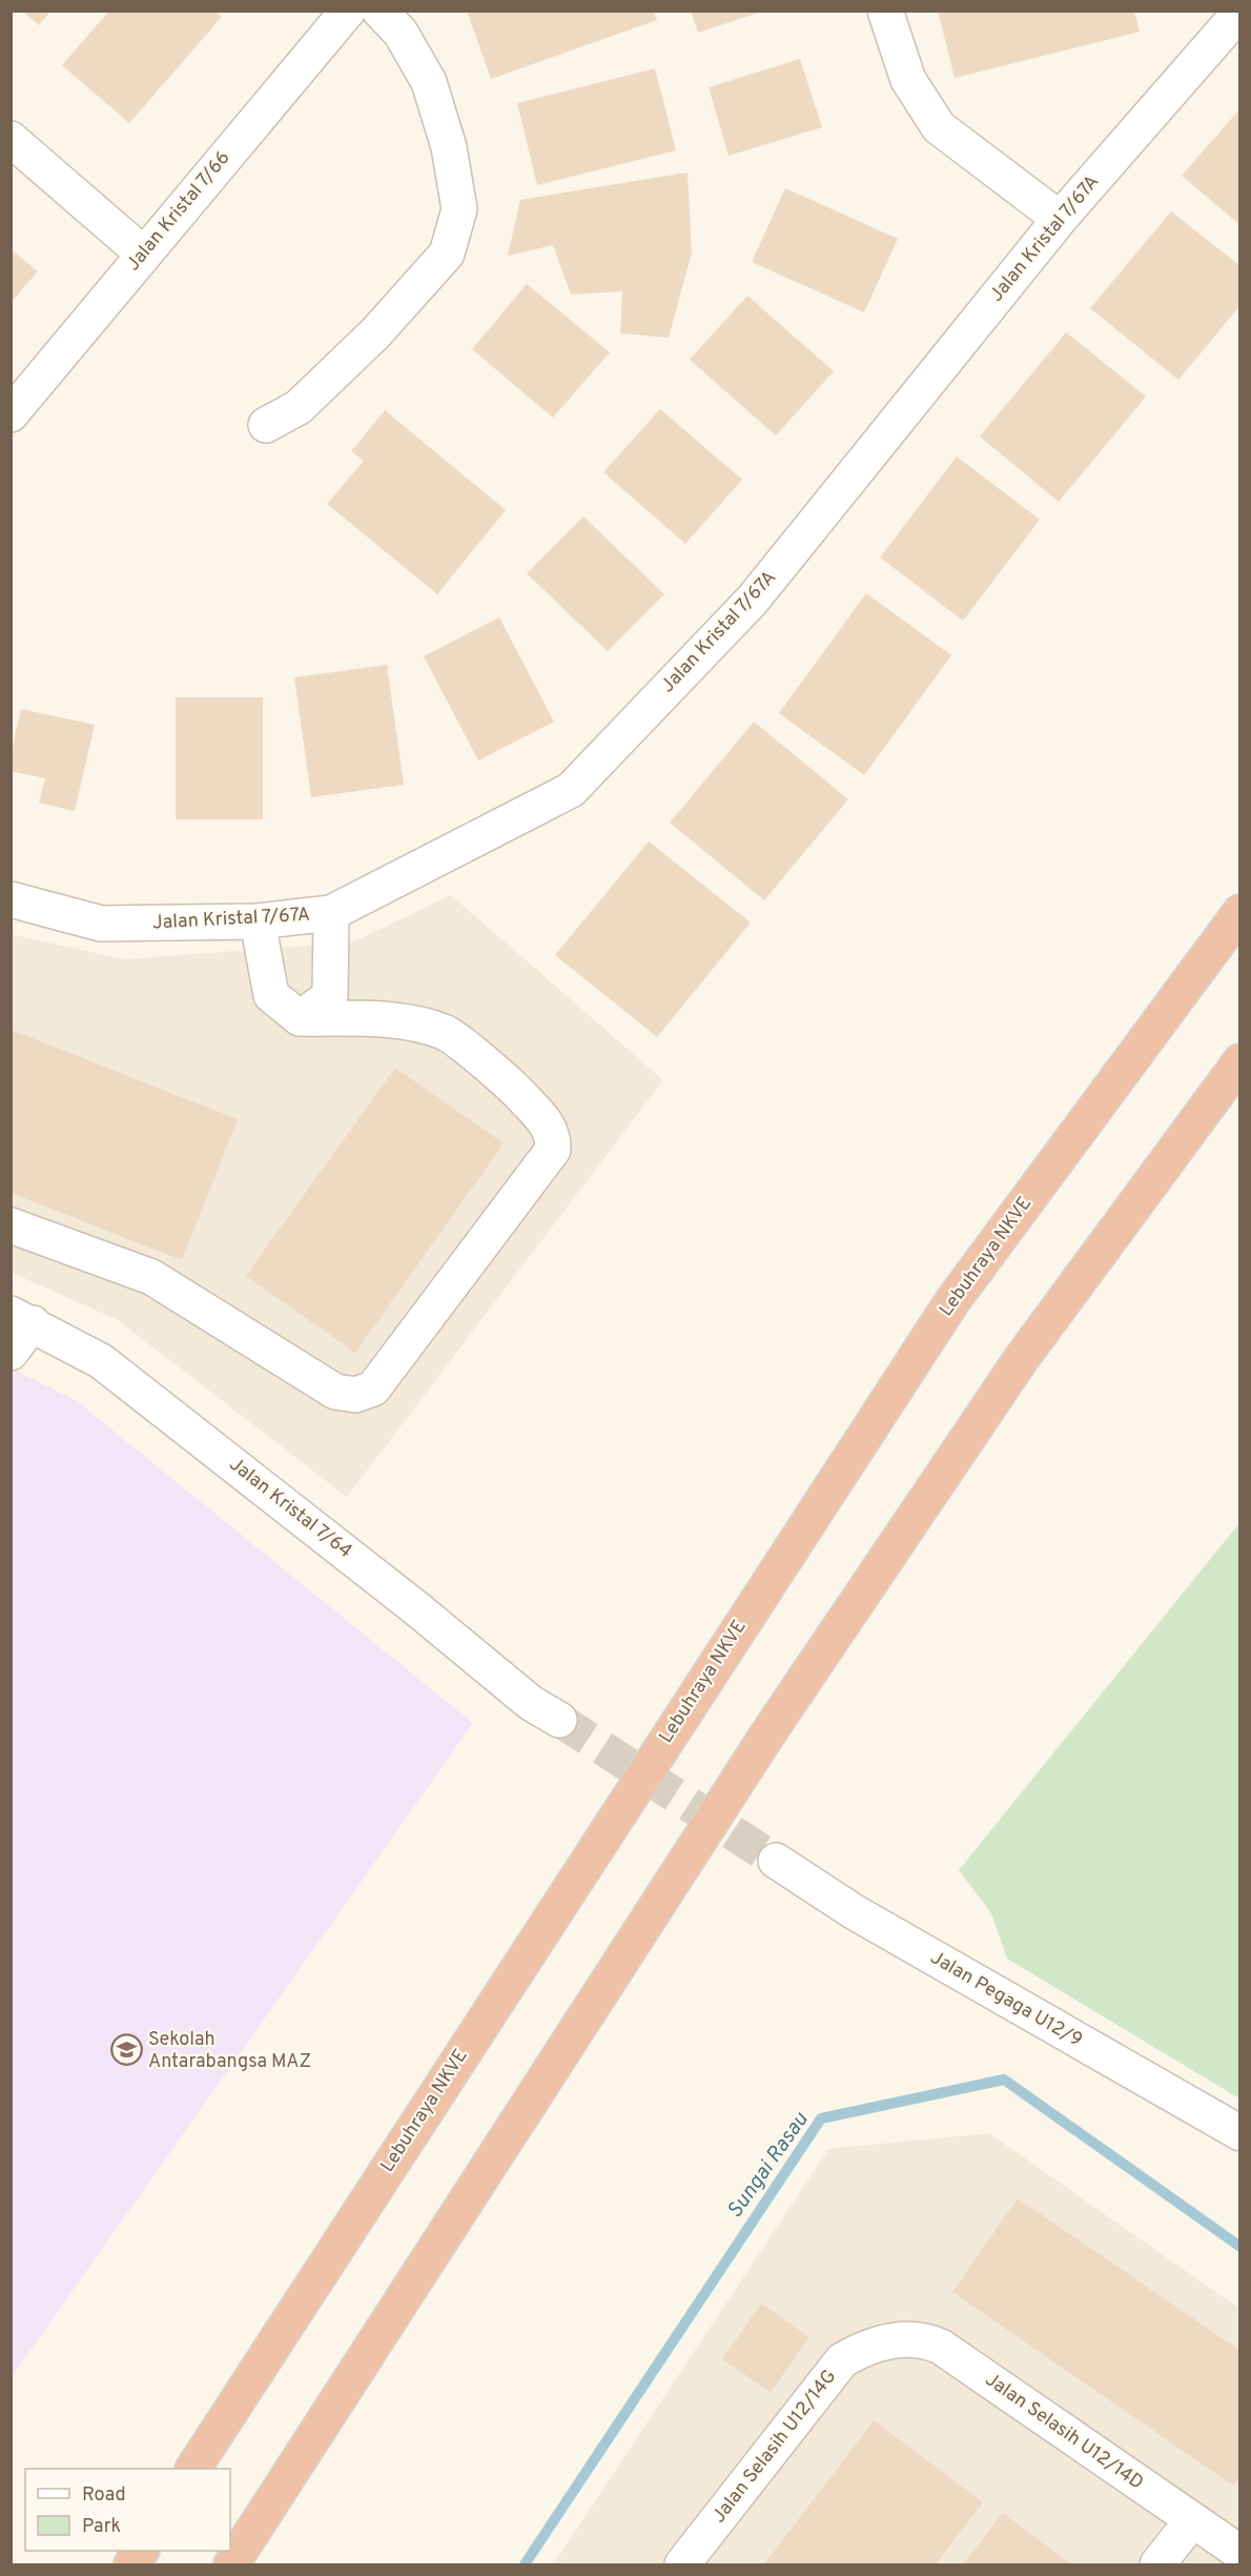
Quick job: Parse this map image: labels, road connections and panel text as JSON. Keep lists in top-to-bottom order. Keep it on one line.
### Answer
{"streets":{"highway":["Lebuhraya NKVE"],"street":["Jalan Kristal 7/66","Jalan Kristal 7/67A","Jalan Kristal 7/64","Jalan Pegaga U12/9","Jalan Selasih U12/14D","Jalan Selasih U12/14G"]},"crossings":[["Jalan Selasih U12/14D","Jalan Selasih U12/14G"]],"water":["Sungai Rasau"],"places":{"school or university":["Sekolah Antarabangsa MAZ"]},"legend":["Road","Park"]}
